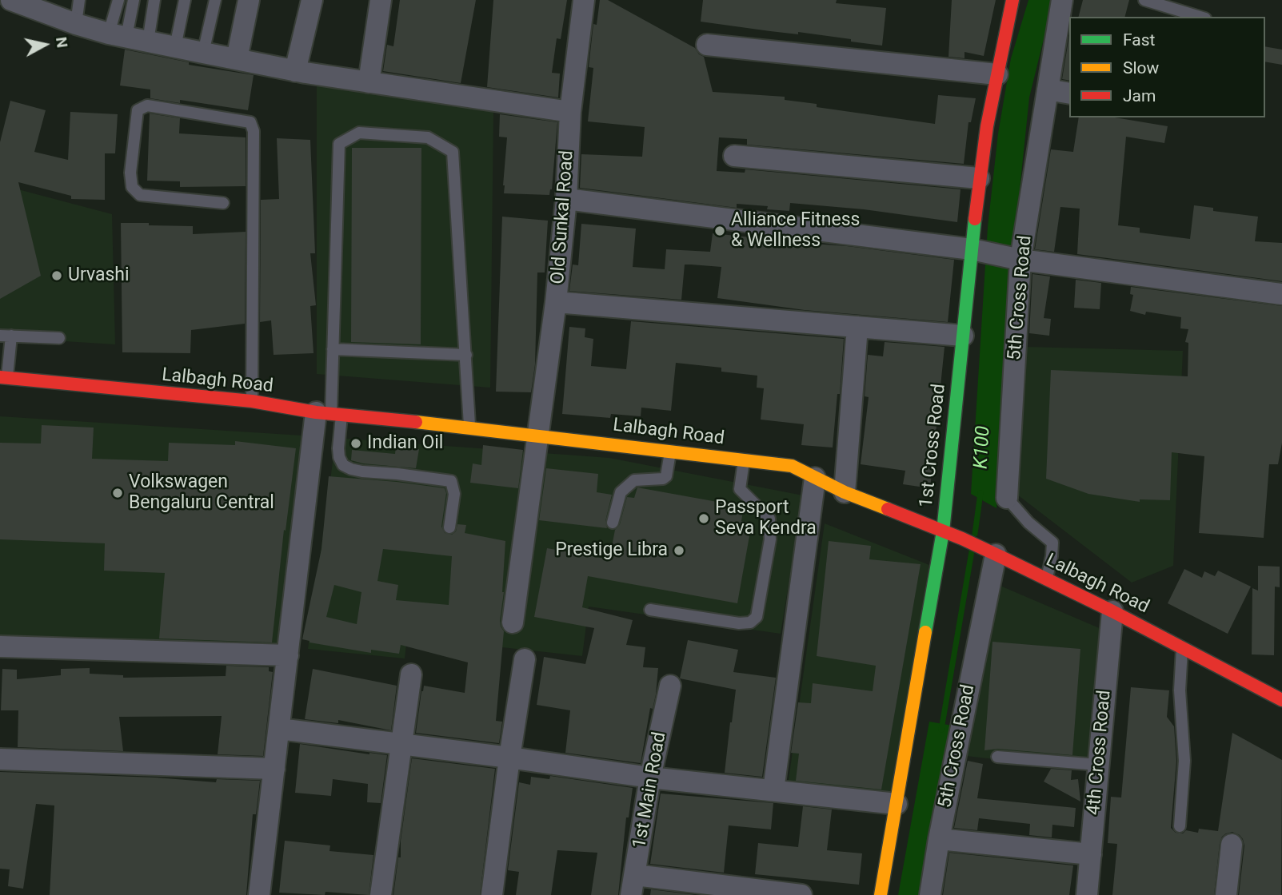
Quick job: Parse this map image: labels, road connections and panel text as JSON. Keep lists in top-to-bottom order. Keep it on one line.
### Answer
{"streets":{"main road":["Lalbagh Road","1st Cross Road"],"street":["Old Sunkal Road","5th Cross Road","4th Cross Road","1st Main Road"]},"crossings":[["Old Sunkal Road","Lalbagh Road"],["5th Cross Road","Lalbagh Road"],["Lalbagh Road","1st Cross Road"],["Lalbagh Road","4th Cross Road"]],"water":["K100"],"places":["Alliance Fitness & Wellness","Urvashi","Indian Oil","Volkswagen Bengaluru Central","Passport Seva Kendra","Prestige Libra"],"legend":["Fast","Slow","Jam"],"north":"right"}
